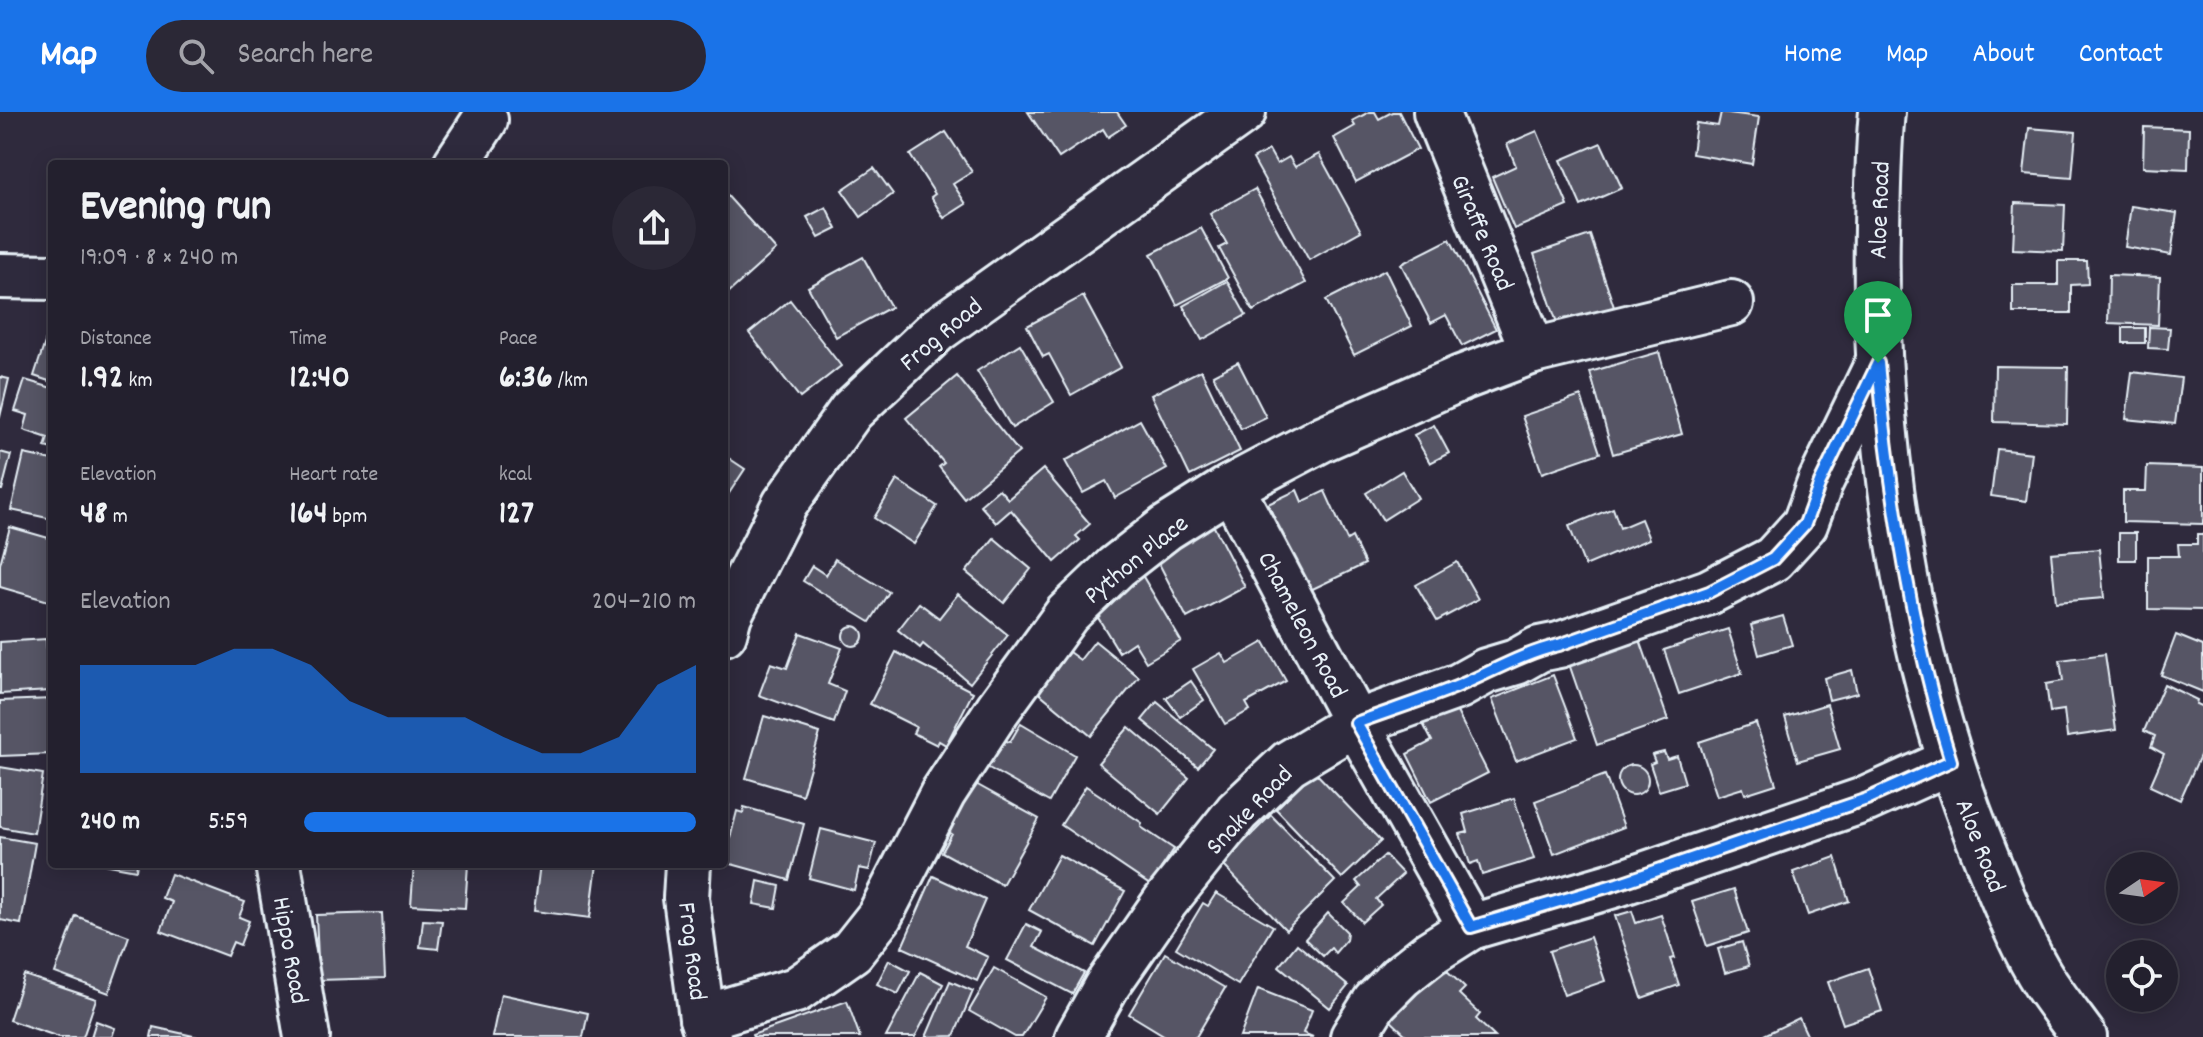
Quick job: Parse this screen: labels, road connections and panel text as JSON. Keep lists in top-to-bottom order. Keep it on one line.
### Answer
{"streets":{"street":["Aloe Road","Giraffe Road","Frog Road","Python Place","Chameleon Road","Snake Road","Hippo Road"]},"crossings":[["Aloe Road","Snake Road"],["Giraffe Road","Python Place"],["Frog Road","Python Place"],["Python Place","Chameleon Road"],["Chameleon Road","Snake Road"]],"north":"right","page":{"header":"Map","search":"Search here","nav":["Home","Map","About","Contact"],"heading":["Evening run","19:09 · 8 × 240 m"],"stats":[["Distance","1.92 km"],["Time","12:40"],["Pace","6:36 /km"],["Elevation","48 m"],["Heart rate","164 bpm"],["kcal","127"]],"chart":["Elevation","204–210 m"],"list":[{"name":"240 m","note":"5:59"}]}}
